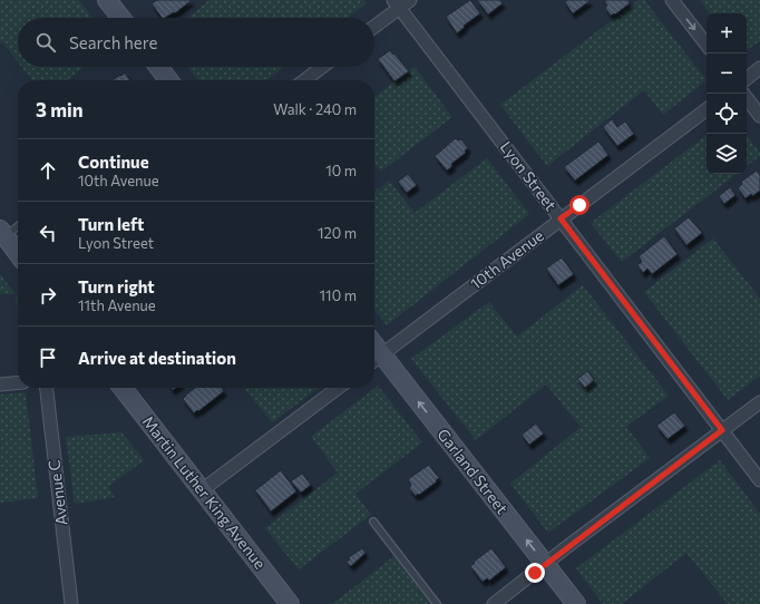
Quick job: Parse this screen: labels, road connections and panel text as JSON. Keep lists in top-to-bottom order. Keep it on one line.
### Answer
{"streets":{"street":["Lyon Street","10th Avenue","Garland Street","Avenue C","Martin Luther King Avenue"]},"crossings":[["Lyon Street","10th Avenue"],["10th Avenue","Garland Street"]],"one_way":["Garland Street"],"page":{"map_buttons":["+","−"],"search":"Search here","heading":["3 min","Walk · 240 m"],"list":[["Continue","10th Avenue","10 m"],["Turn left","Lyon Street","120 m"],["Turn right","11th Avenue","110 m"],"Arrive at destination"]}}
